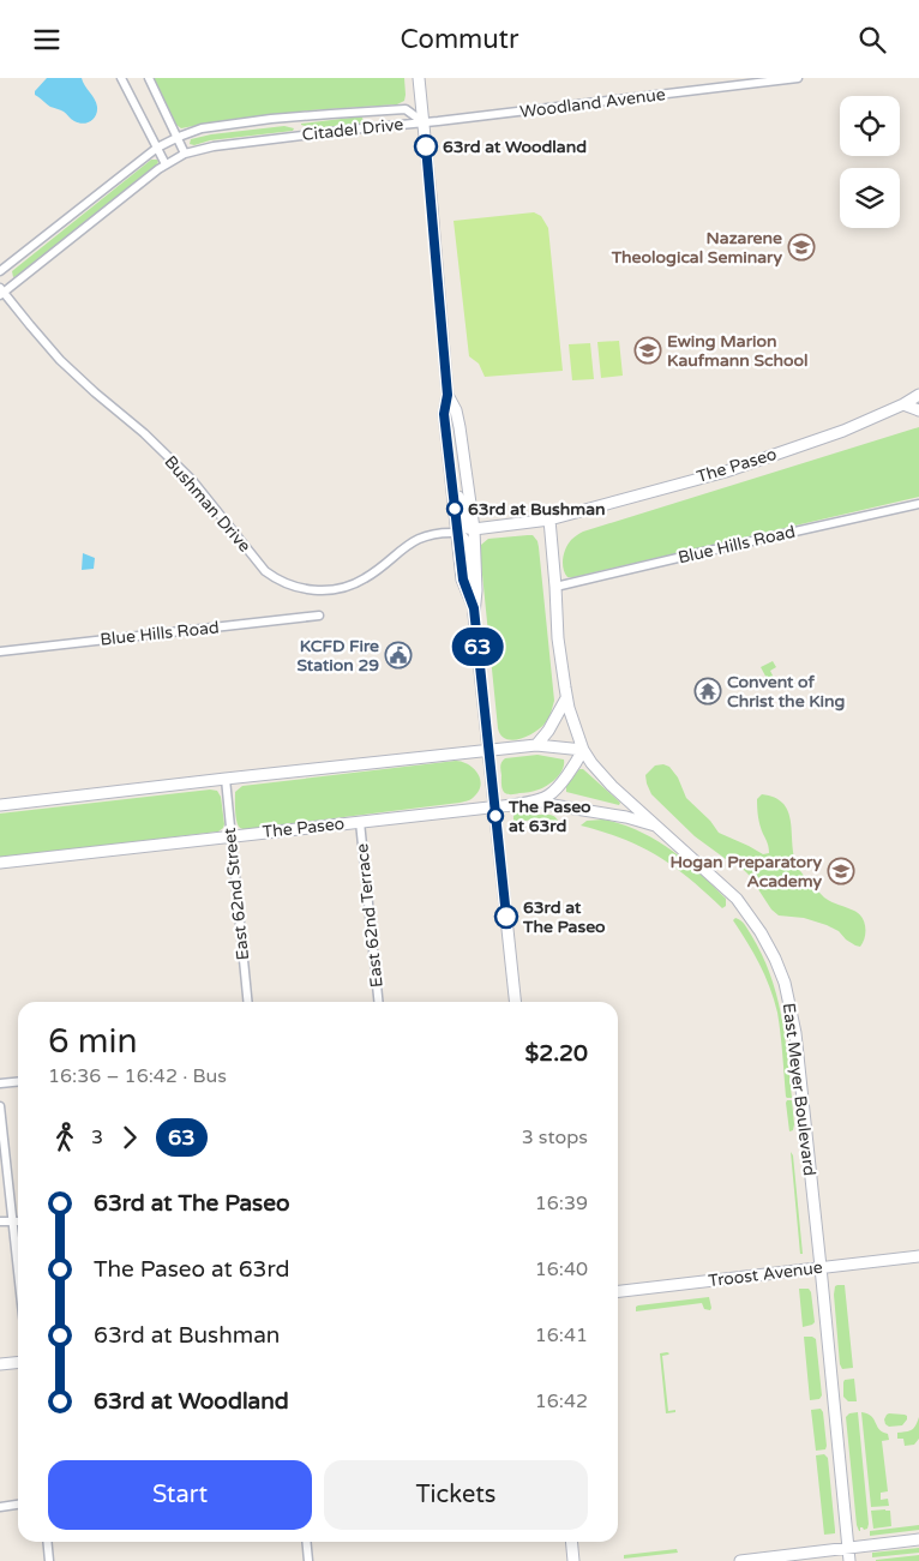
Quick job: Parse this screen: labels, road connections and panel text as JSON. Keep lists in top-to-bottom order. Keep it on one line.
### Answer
{"streets":{"main road":["The Paseo","East Meyer Boulevard","Troost Avenue"],"street":["Woodland Avenue","Citadel Drive","Bushman Drive","Blue Hills Road","East 62nd Street","East 62nd Terrace"]},"crossings":[["Woodland Avenue","Citadel Drive"],["Citadel Drive","Bushman Drive"],["The Paseo","East 62nd Street"],["The Paseo","East 62nd Terrace"],["The Paseo","East Meyer Boulevard"],["Blue Hills Road","East Meyer Boulevard"],["East Meyer Boulevard","Troost Avenue"]],"places":{"other":["63rd at Woodland","63rd at Bushman","The Paseo at 63rd","63rd at The Paseo"],"school or university":["Nazarene Theological Seminary","Ewing Marion Kaufmann School","Hogan Preparatory Academy"],"public building":["KCFD Fire Station 29"],"temple":["Convent of Christ the King"]},"lines":["bus line 63"],"page":{"header":"Commutr","on_map":"63","heading":["6 min","16:36 – 16:42 · Bus","$2.20"],"legs":["3","63","3 stops"],"list":[{"name":"63rd at The Paseo","value":"16:39"},{"name":"The Paseo at 63rd","value":"16:40"},{"name":"63rd at Bushman","value":"16:41"},{"name":"63rd at Woodland","value":"16:42"}],"buttons":["Start","Tickets"]}}
